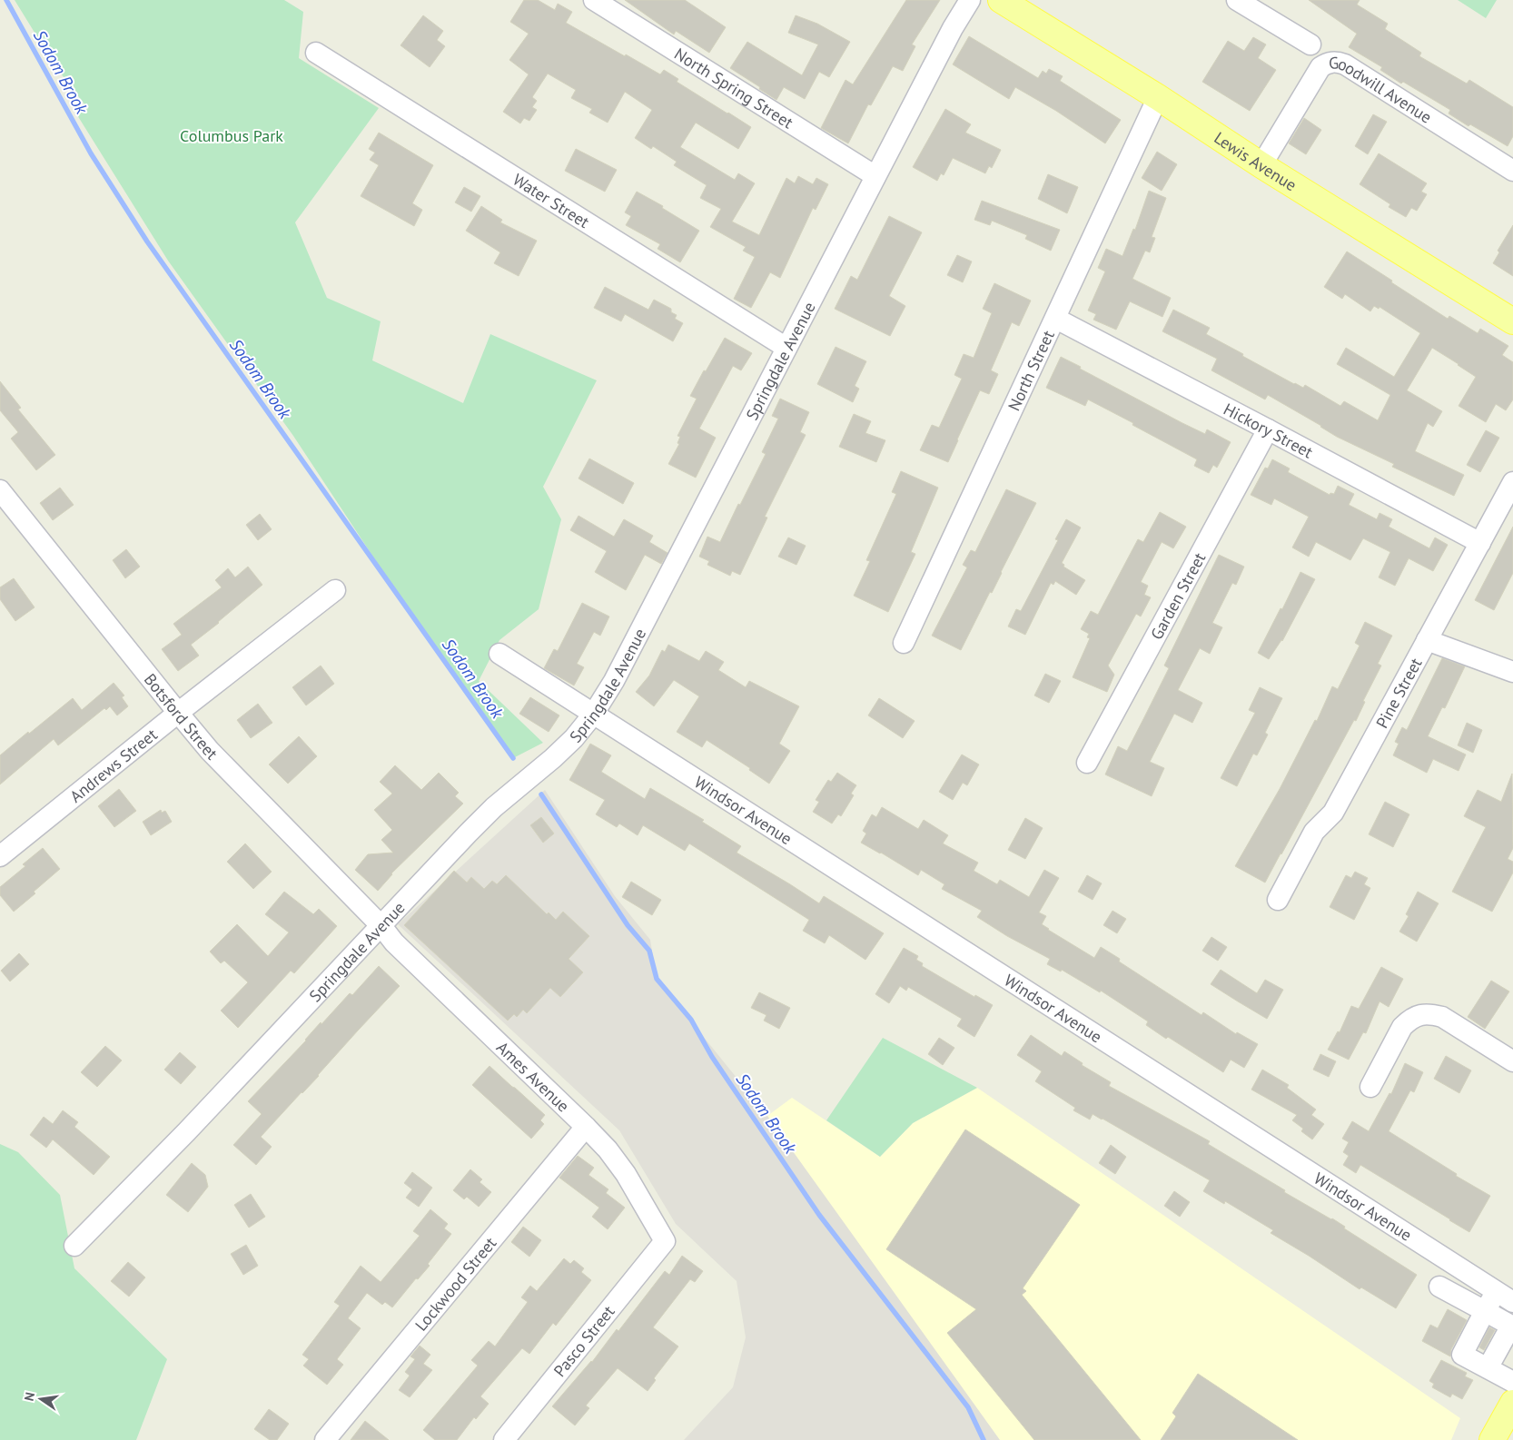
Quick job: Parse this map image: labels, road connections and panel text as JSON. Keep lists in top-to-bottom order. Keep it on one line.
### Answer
{"streets":{"main road":["Lewis Avenue"],"street":["North Spring Street","Goodwill Avenue","Water Street","Springdale Avenue","North Street","Hickory Street","Garden Street","Pine Street","Botsford Street","Andrews Street","Windsor Avenue","Ames Avenue","Lockwood Street","Pasco Street"]},"crossings":[["North Spring Street","Springdale Avenue"],["Goodwill Avenue","Lewis Avenue"],["Lewis Avenue","North Street"],["Water Street","Springdale Avenue"],["Springdale Avenue","Botsford Street"],["Springdale Avenue","Windsor Avenue"],["Springdale Avenue","Ames Avenue"],["North Street","Hickory Street"],["Hickory Street","Garden Street"],["Hickory Street","Pine Street"],["Botsford Street","Andrews Street"],["Botsford Street","Ames Avenue"],["Ames Avenue","Lockwood Street"],["Ames Avenue","Pasco Street"]],"water":["Sodom Brook"],"parks":["Columbus Park"],"north":"left"}
